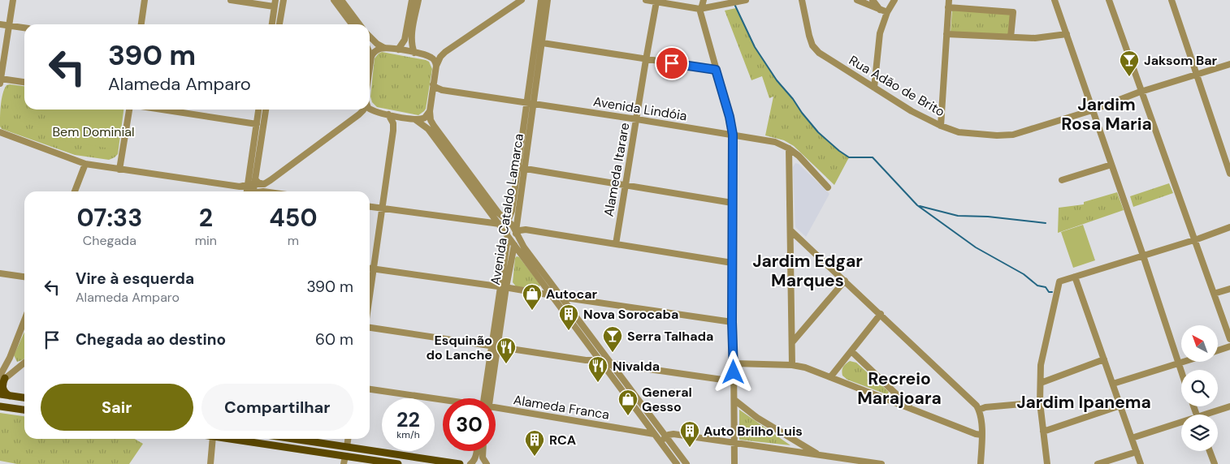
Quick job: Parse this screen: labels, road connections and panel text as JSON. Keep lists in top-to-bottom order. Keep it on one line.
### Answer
{"streets":{"street":["Rua Adão de Brito","Avenida Lindóia","Alameda Itarare","Avenida Cataldo Lamarca","Alameda Franca"]},"crossings":[["Avenida Lindóia","Alameda Itarare"],["Avenida Lindóia","Avenida Cataldo Lamarca"]],"districts":["Jardim Rosa Maria","Jardim Edgar Marques","Recreio Marajoara","Jardim Ipanema"],"parks":["Bem Dominial"],"places":{"bar":["Jaksom Bar","Serra Talhada"],"shop":["Autocar","General Gesso"],"building":["Nova Sorocaba","Auto Brilho Luis","RCA"],"restaurant":["Esquinão do Lanche","Nivalda"]},"north":"top left","page":{"turn":["390 m","Alameda Amparo"],"eta":["07:33","Chegada","2","min","450","m"],"list":[{"name":"Vire à esquerda","note":"Alameda Amparo","value":"390 m"},{"name":"Chegada ao destino","value":"60 m"}],"buttons":["Sair","Compartilhar"],"speed":"22 km/h","limit":"30"}}
